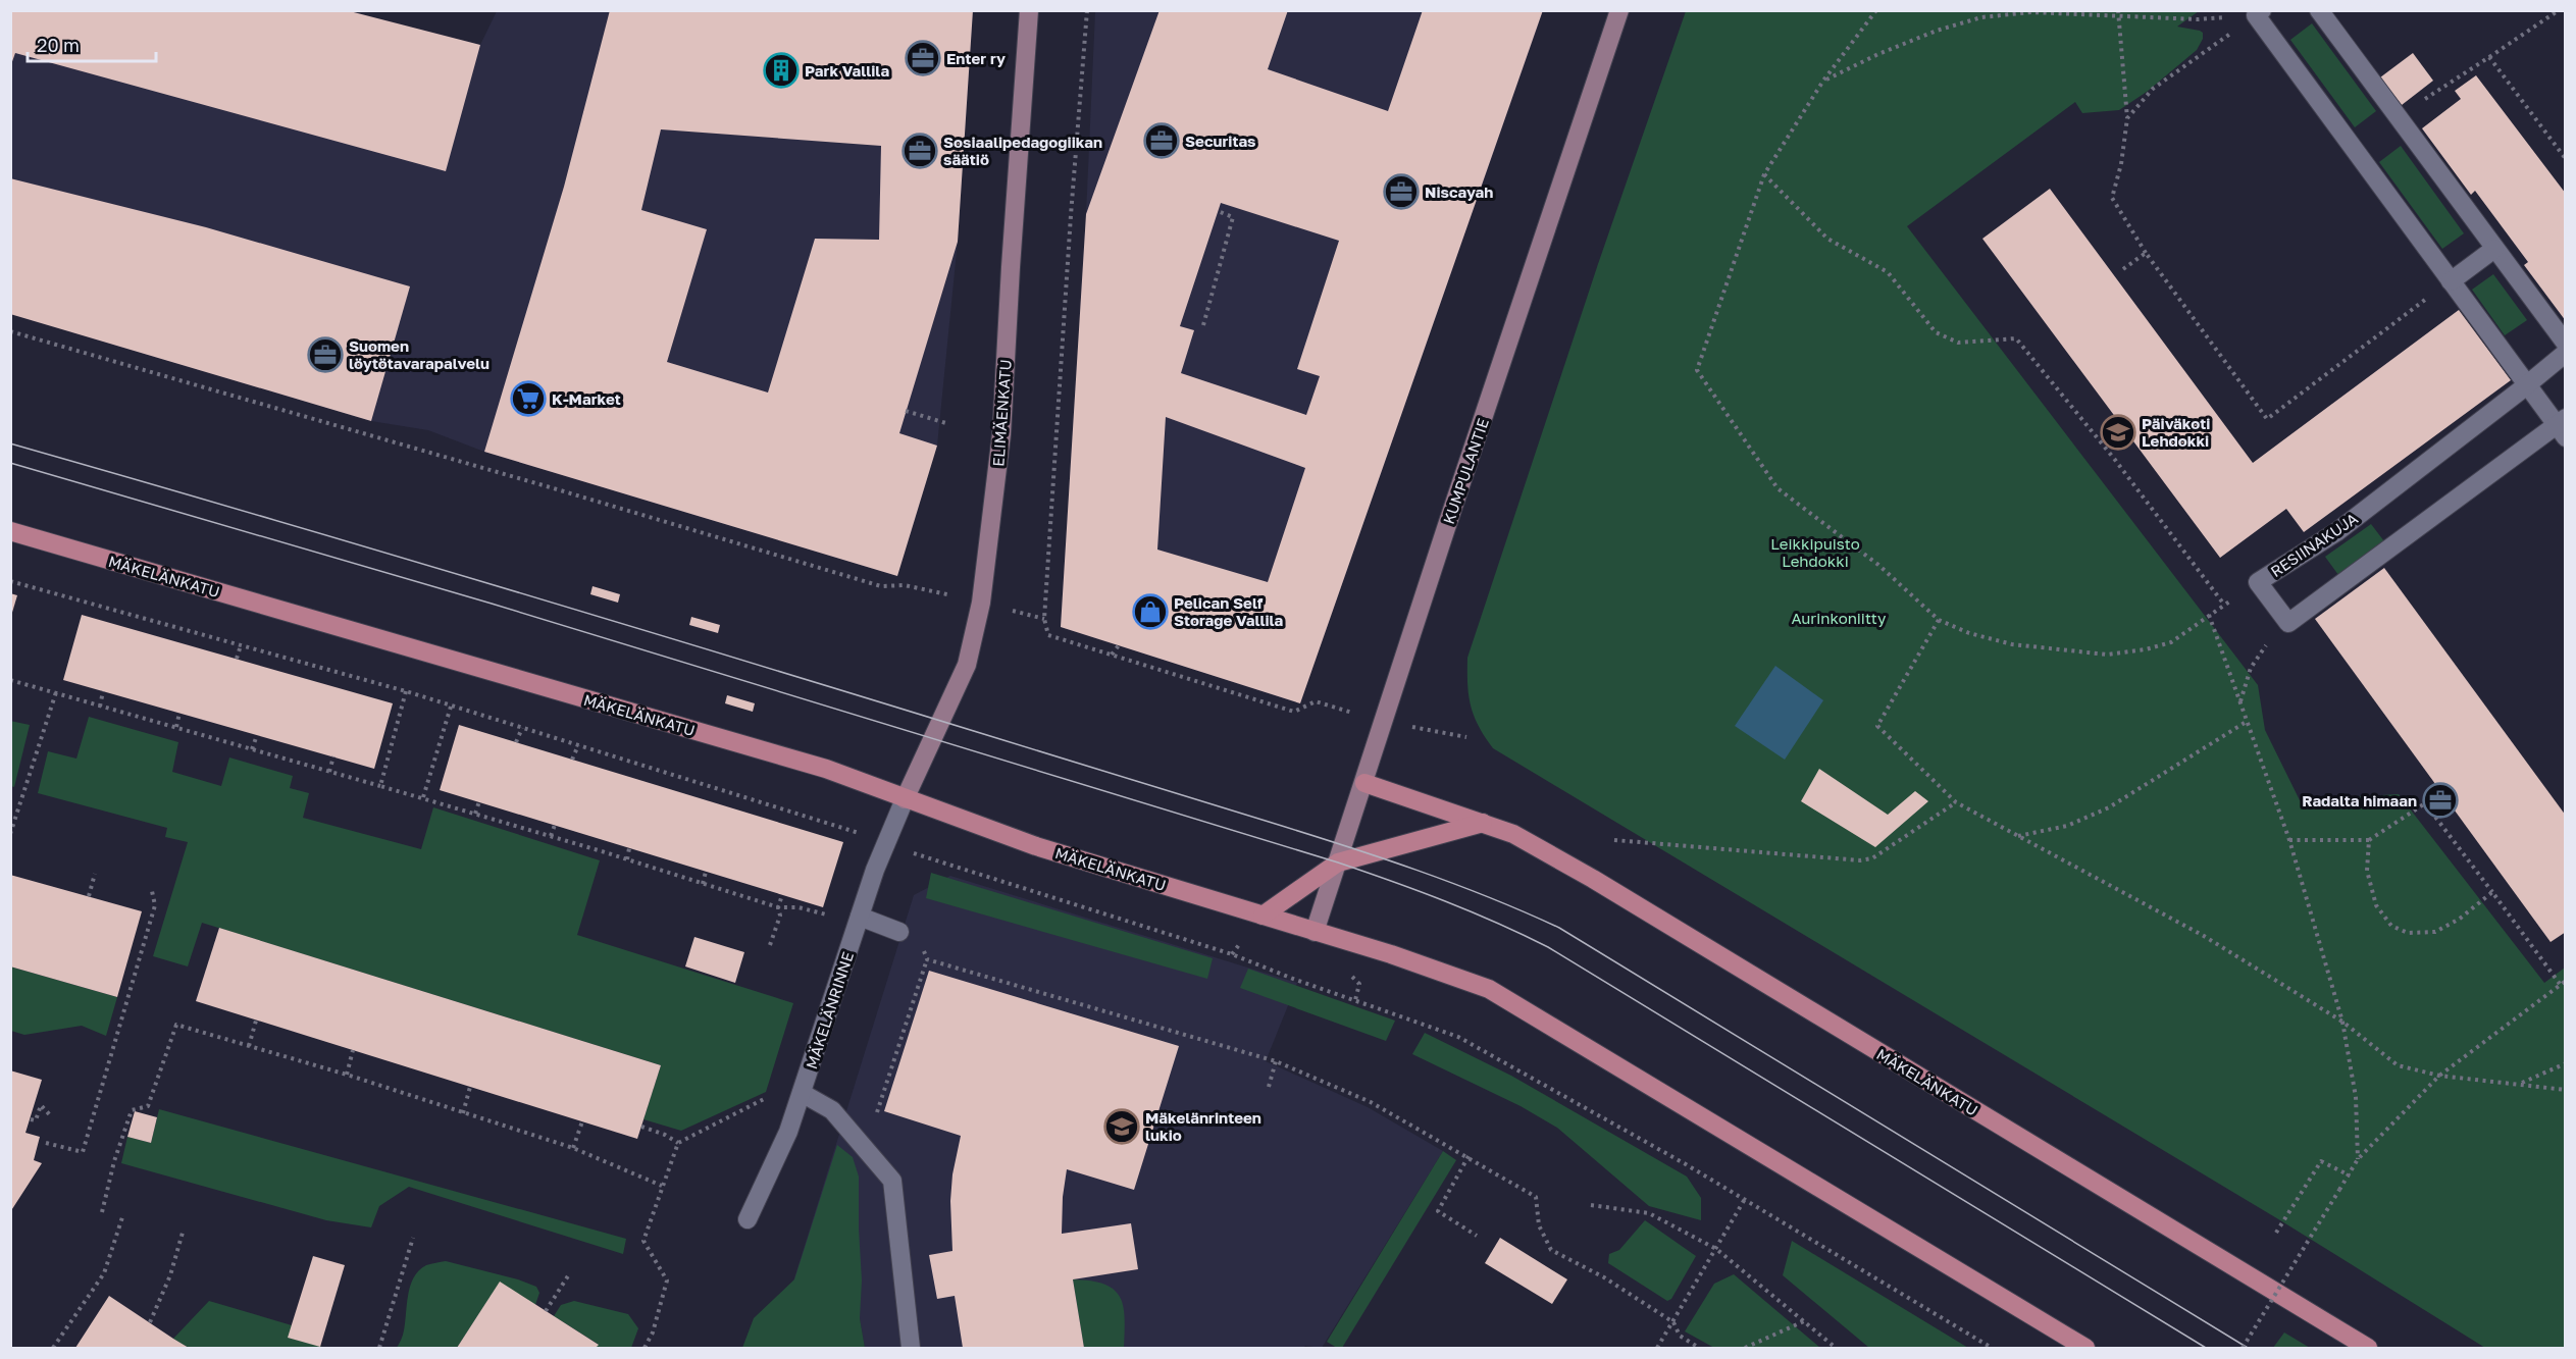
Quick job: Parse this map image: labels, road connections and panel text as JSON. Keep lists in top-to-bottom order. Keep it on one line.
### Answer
{"streets":{"main road":["ELIMÄENKATU","KUMPULANTIE","MÄKELÄNKATU"],"street":["RESIINAKUJA","MÄKELÄNRINNE"]},"crossings":[["ELIMÄENKATU","MÄKELÄNKATU"],["ELIMÄENKATU","MÄKELÄNRINNE"],["KUMPULANTIE","MÄKELÄNKATU"],["MÄKELÄNKATU","MÄKELÄNRINNE"]],"parks":["Leikkipuisto Lehdokki","Aurinkoniitty"],"places":{"office":["Enter ry","Securitas","Sosiaalipedagogiikan säätiö","Niscayah","Suomen löytötavarapalvelu","Radalta himaan"],"building":["Park Vallila"],"supermarket":["K-Market"],"school or university":["Päiväkoti Lehdokki","Mäkelänrinteen lukio"],"shop":["Pelican Self Storage Vallila"]},"scale_bar":"20 m"}
